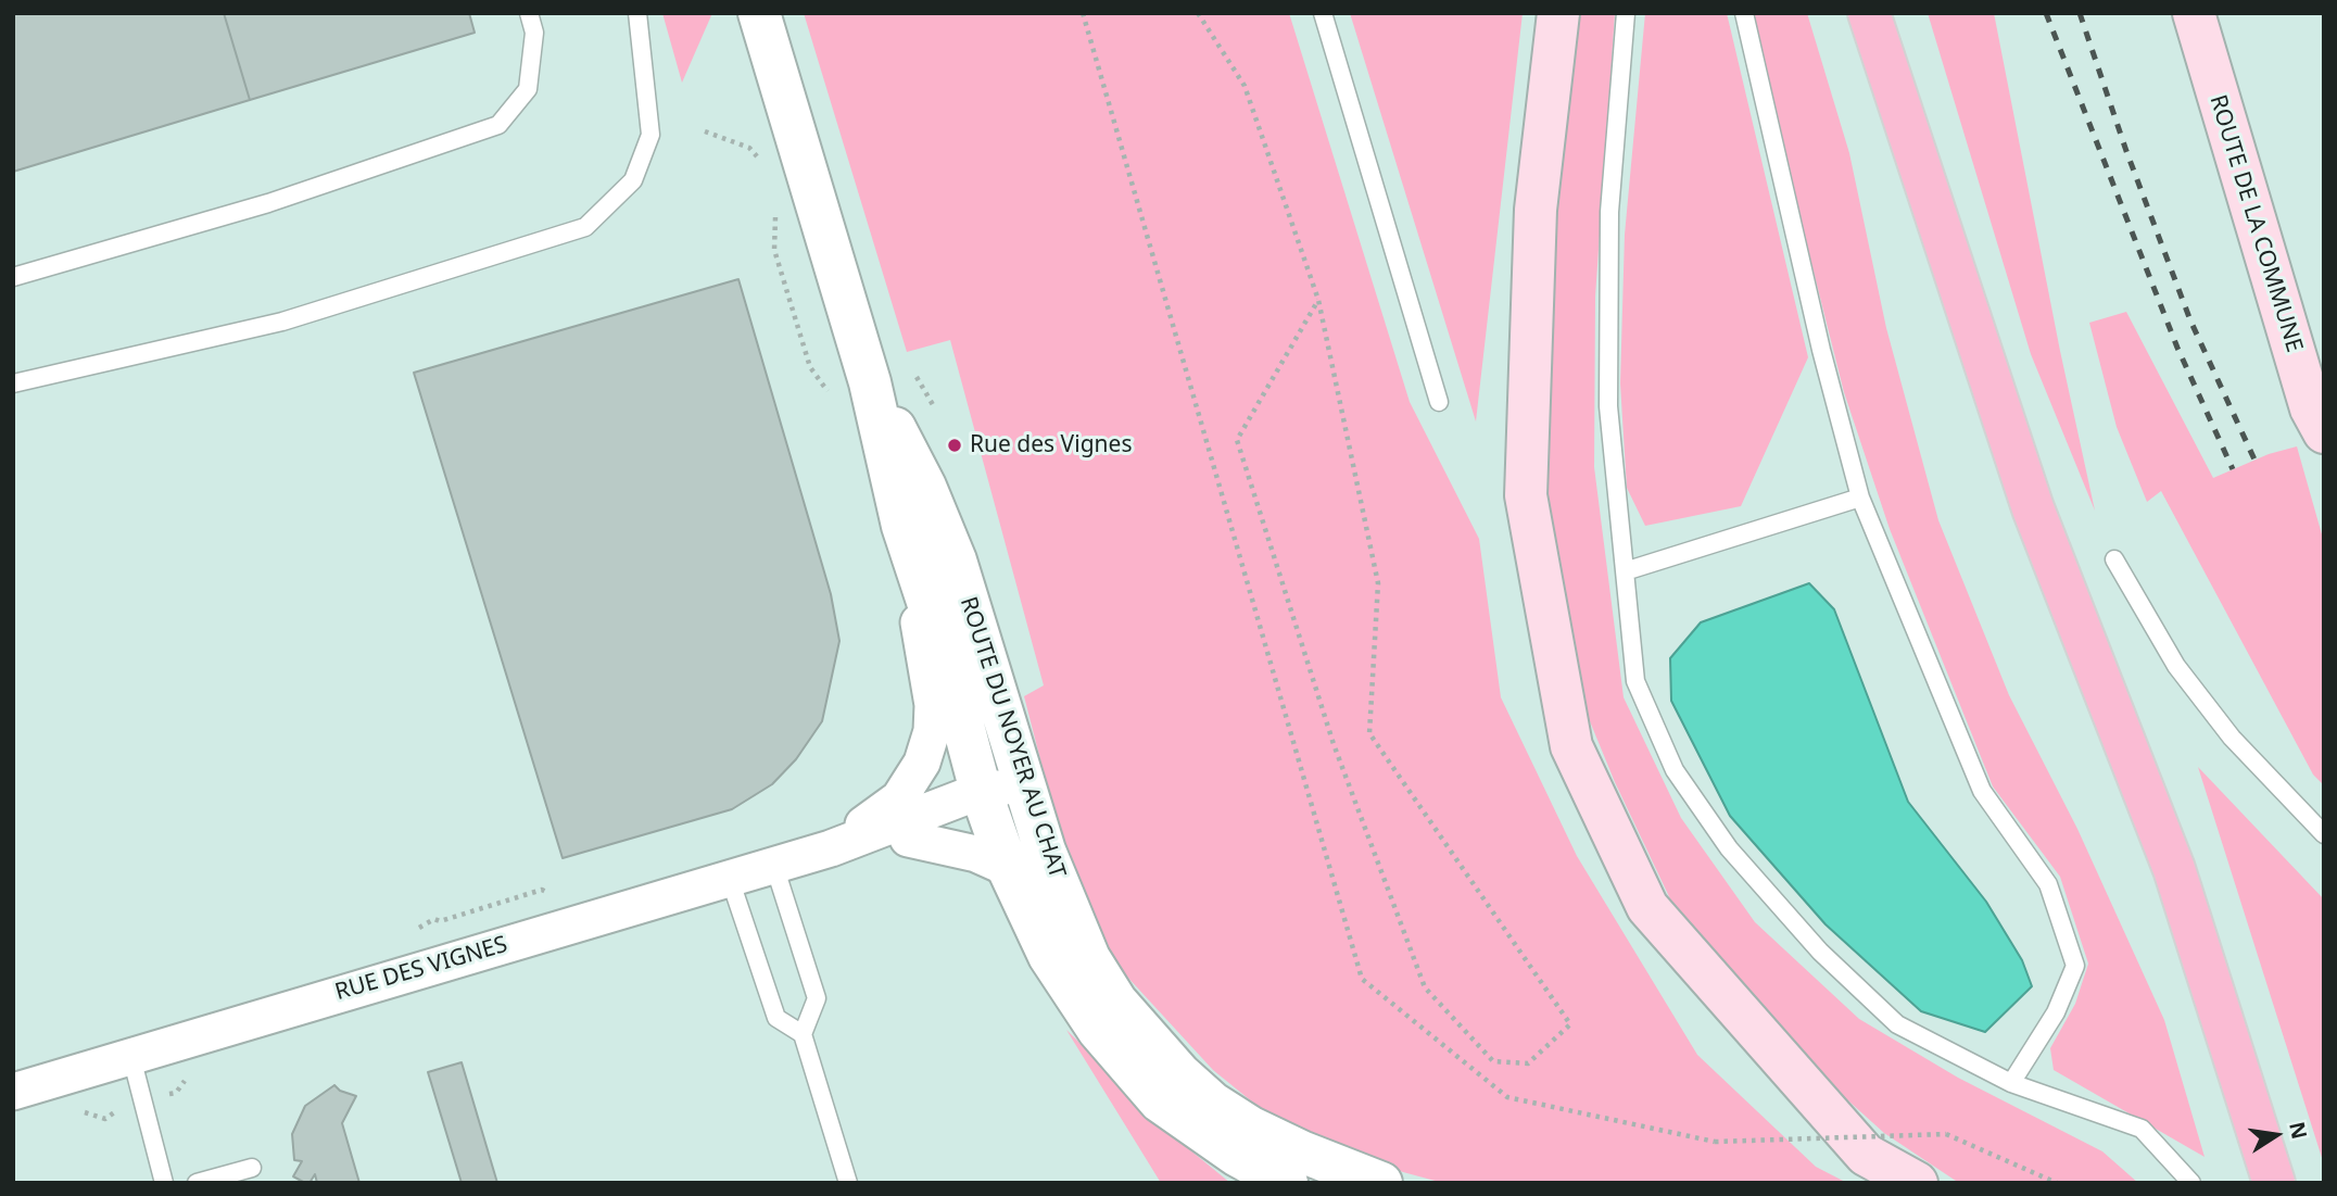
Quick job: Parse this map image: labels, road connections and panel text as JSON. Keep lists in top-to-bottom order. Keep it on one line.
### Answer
{"streets":{"main road":["ROUTE DE LA COMMUNE"],"street":["ROUTE DU NOYER AU CHAT","RUE DES VIGNES"]},"crossings":[["ROUTE DU NOYER AU CHAT","RUE DES VIGNES"]],"places":["Rue des Vignes"],"north":"right"}
